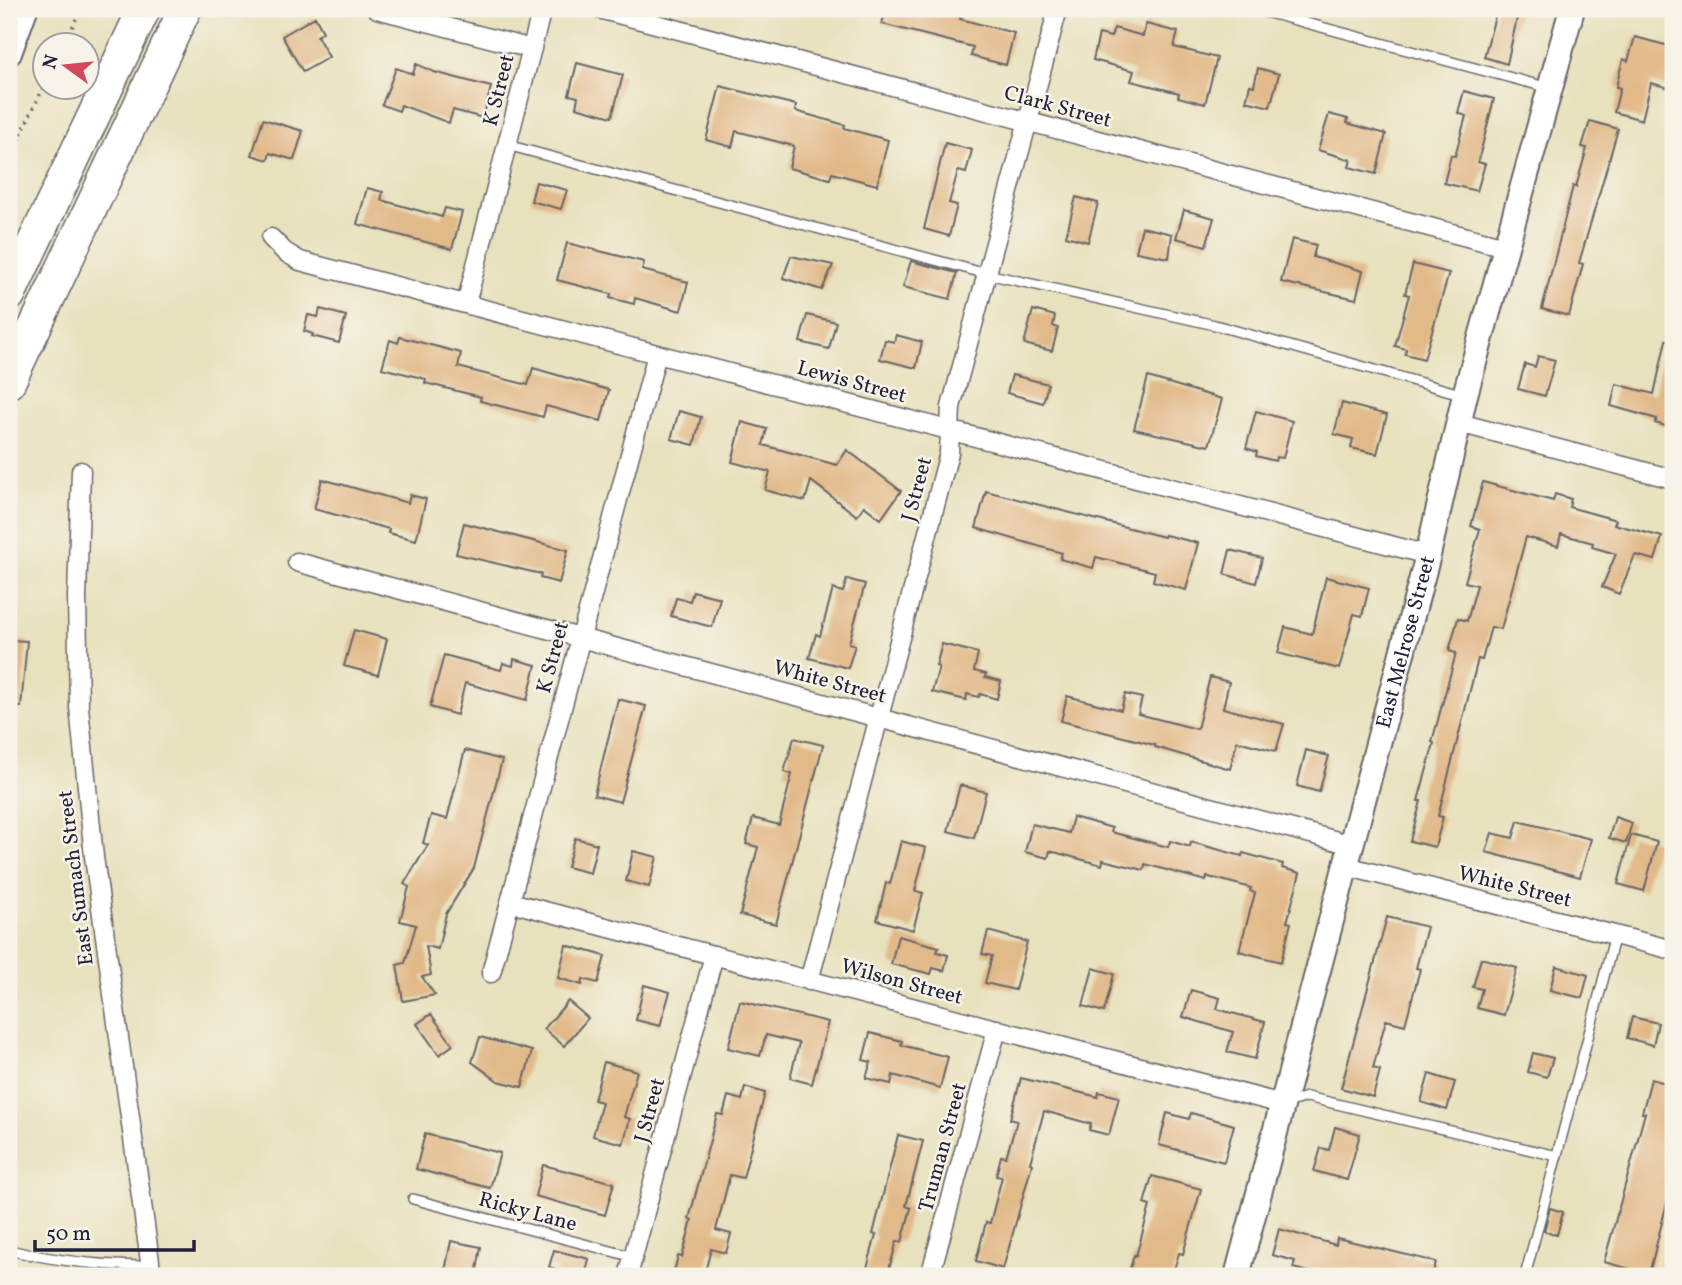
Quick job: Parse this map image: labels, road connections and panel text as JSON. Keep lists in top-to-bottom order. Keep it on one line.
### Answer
{"streets":{"main road":["East Melrose Street"],"street":["K Street","Clark Street","Lewis Street","J Street","White Street","East Sumach Street","Wilson Street","Truman Street"],"lane":["Ricky Lane"]},"crossings":[["K Street","Lewis Street"],["K Street","White Street"],["K Street","Wilson Street"],["Clark Street","J Street"],["Clark Street","East Melrose Street"],["Lewis Street","J Street"],["Lewis Street","East Melrose Street"],["J Street","White Street"],["J Street","Wilson Street"],["J Street","Ricky Lane"],["East Melrose Street","White Street"],["East Melrose Street","Wilson Street"],["Wilson Street","Truman Street"]],"scale_bar":"50 m","north":"left"}
